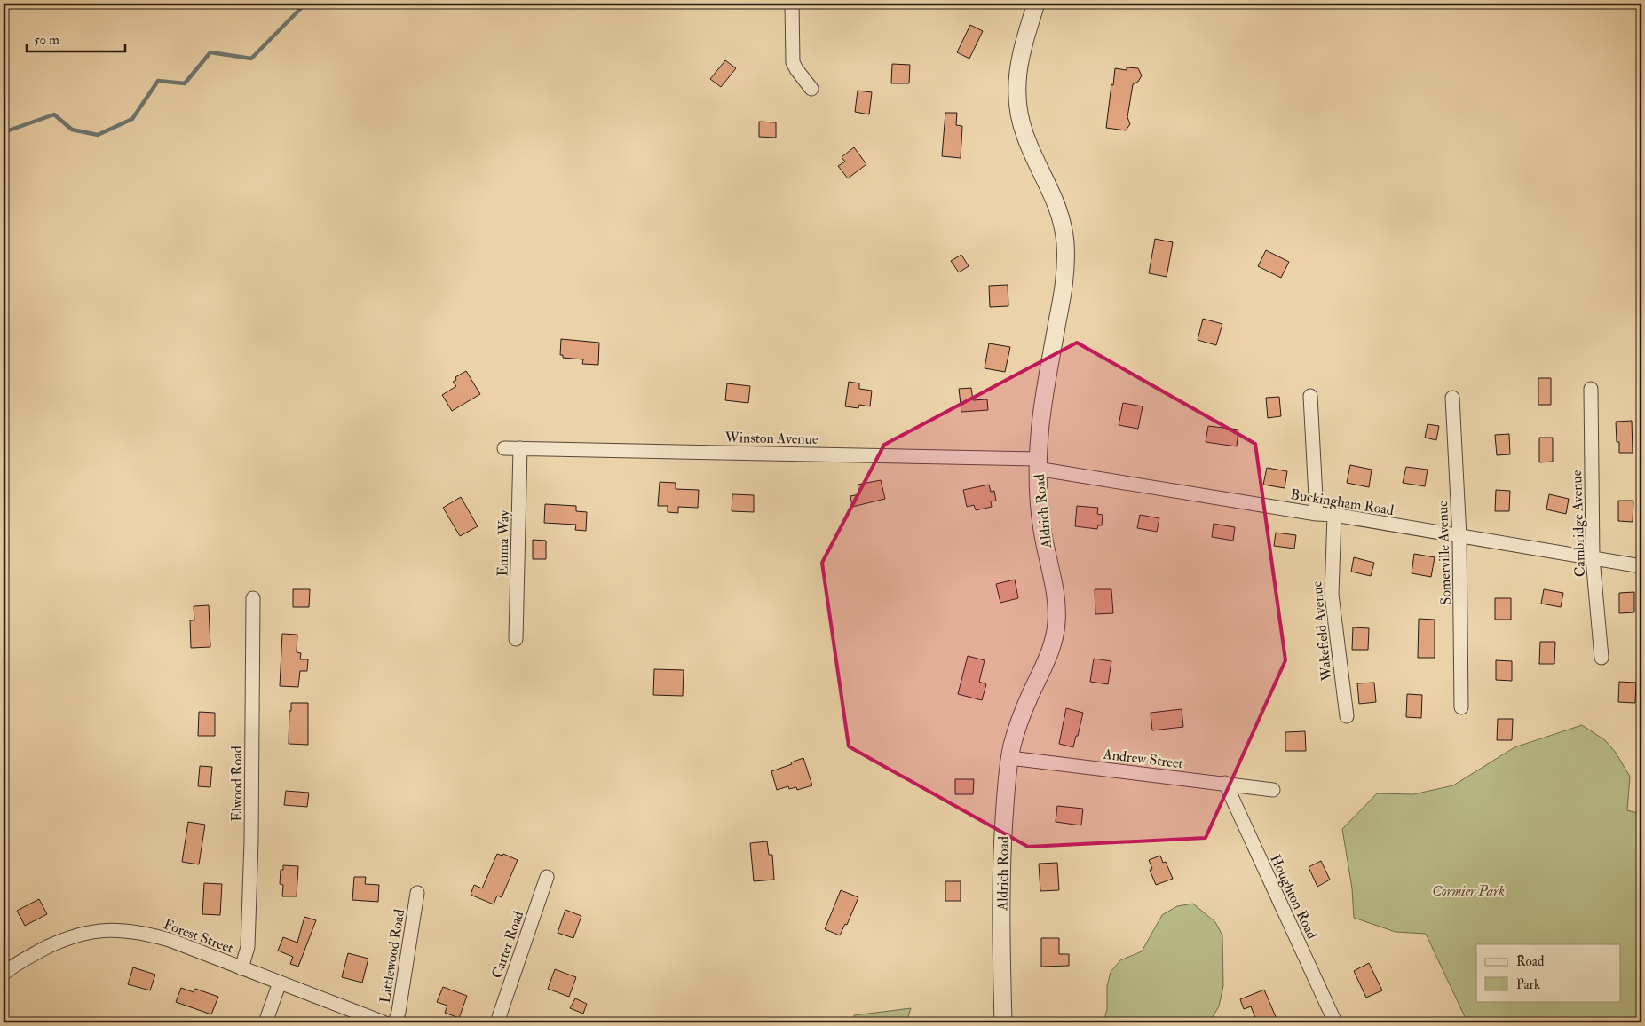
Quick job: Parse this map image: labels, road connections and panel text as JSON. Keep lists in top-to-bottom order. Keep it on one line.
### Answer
{"streets":{"street":["Winston Avenue","Buckingham Road","Aldrich Road","Cambridge Avenue","Emma Way","Somerville Avenue","Wakefield Avenue","Andrew Street","Elwood Road","Houghton Road","Forest Street","Carter Road","Littlewood Road"]},"crossings":[["Winston Avenue","Buckingham Road"],["Winston Avenue","Aldrich Road"],["Winston Avenue","Emma Way"],["Buckingham Road","Aldrich Road"],["Buckingham Road","Cambridge Avenue"],["Buckingham Road","Somerville Avenue"],["Buckingham Road","Wakefield Avenue"],["Aldrich Road","Andrew Street"],["Andrew Street","Houghton Road"],["Elwood Road","Forest Street"]],"parks":["Cormier Park"],"legend":["Road","Park"],"scale_bar":"50 m"}
